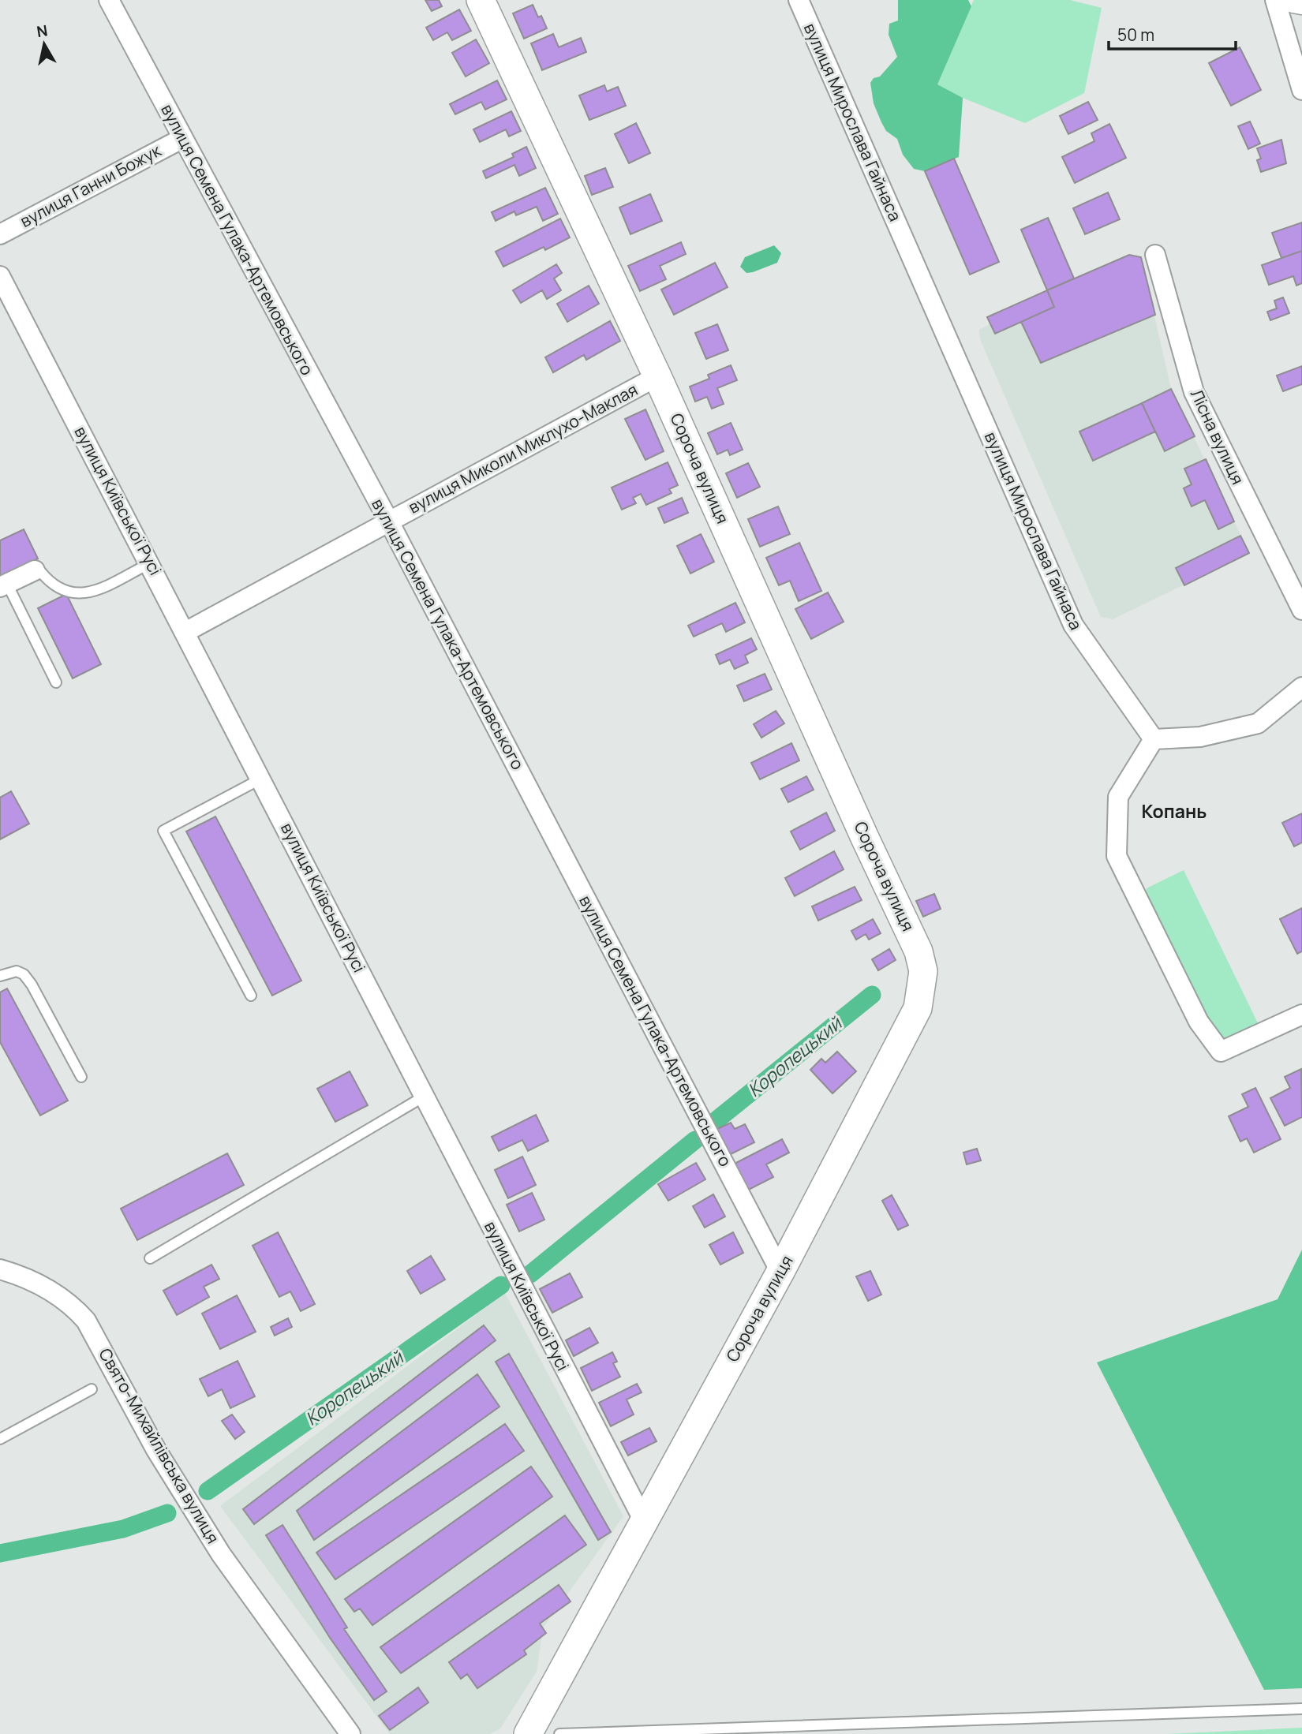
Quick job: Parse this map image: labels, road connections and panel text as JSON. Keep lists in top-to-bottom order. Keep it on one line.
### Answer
{"streets":{"main road":["Сороча вулиця"],"street":["вулиця Мирослава Гайнаса","вулиця Ганни Божук","вулиця Семена Гулака-Артемовського","Лісна вулиця","вулиця Миколи Миклухо-Маклая","вулиця Київської Русі","Свято-Михайлівська вулиця"]},"crossings":[["вулиця Ганни Божук","вулиця Семена Гулака-Артемовського"],["вулиця Семена Гулака-Артемовського","вулиця Миколи Миклухо-Маклая"],["вулиця Семена Гулака-Артемовського","Сороча вулиця"],["вулиця Миколи Миклухо-Маклая","Сороча вулиця"],["вулиця Миколи Миклухо-Маклая","вулиця Київської Русі"],["Сороча вулиця","вулиця Київської Русі"]],"districts":["Копань"],"water":["Коропецький"],"scale_bar":"50 m","north":"top"}
